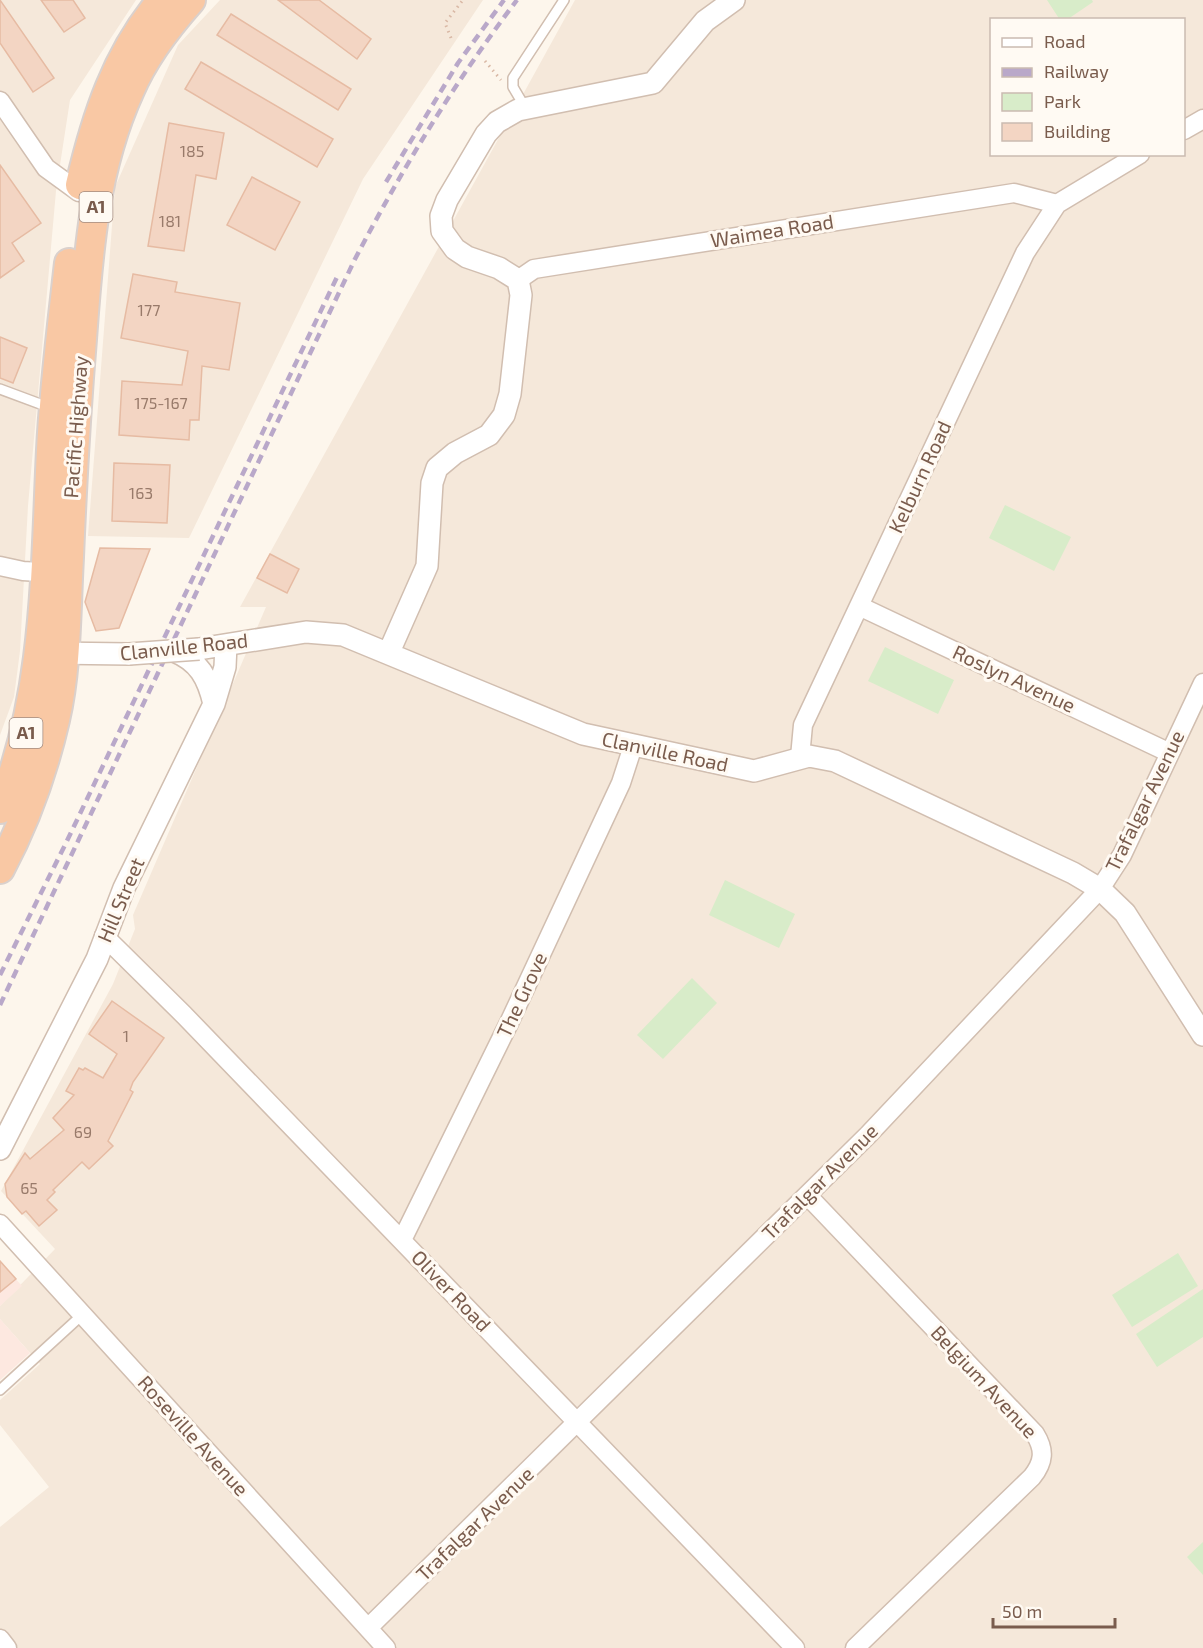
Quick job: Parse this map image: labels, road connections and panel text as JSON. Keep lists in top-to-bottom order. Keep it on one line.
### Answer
{"streets":{"highway":["A1","Pacific Highway"],"street":["Waimea Road","Kelburn Road","Clanville Road","Roslyn Avenue","Trafalgar Avenue","Hill Street","The Grove","Oliver Road","Belgium Avenue","Roseville Avenue"]},"crossings":[["Waimea Road","Kelburn Road"],["Pacific Highway","Clanville Road"],["Kelburn Road","Clanville Road"],["Kelburn Road","Roslyn Avenue"],["Clanville Road","Trafalgar Avenue"],["Clanville Road","Hill Street"],["Clanville Road","The Grove"],["Roslyn Avenue","Trafalgar Avenue"],["Trafalgar Avenue","Oliver Road"],["Trafalgar Avenue","Belgium Avenue"],["Trafalgar Avenue","Roseville Avenue"],["Hill Street","Oliver Road"],["The Grove","Oliver Road"]],"house_numbers":["185","181","177","175-167","163","1","69","65"],"legend":["Road","Railway","Park","Building"],"scale_bar":"50 m"}
